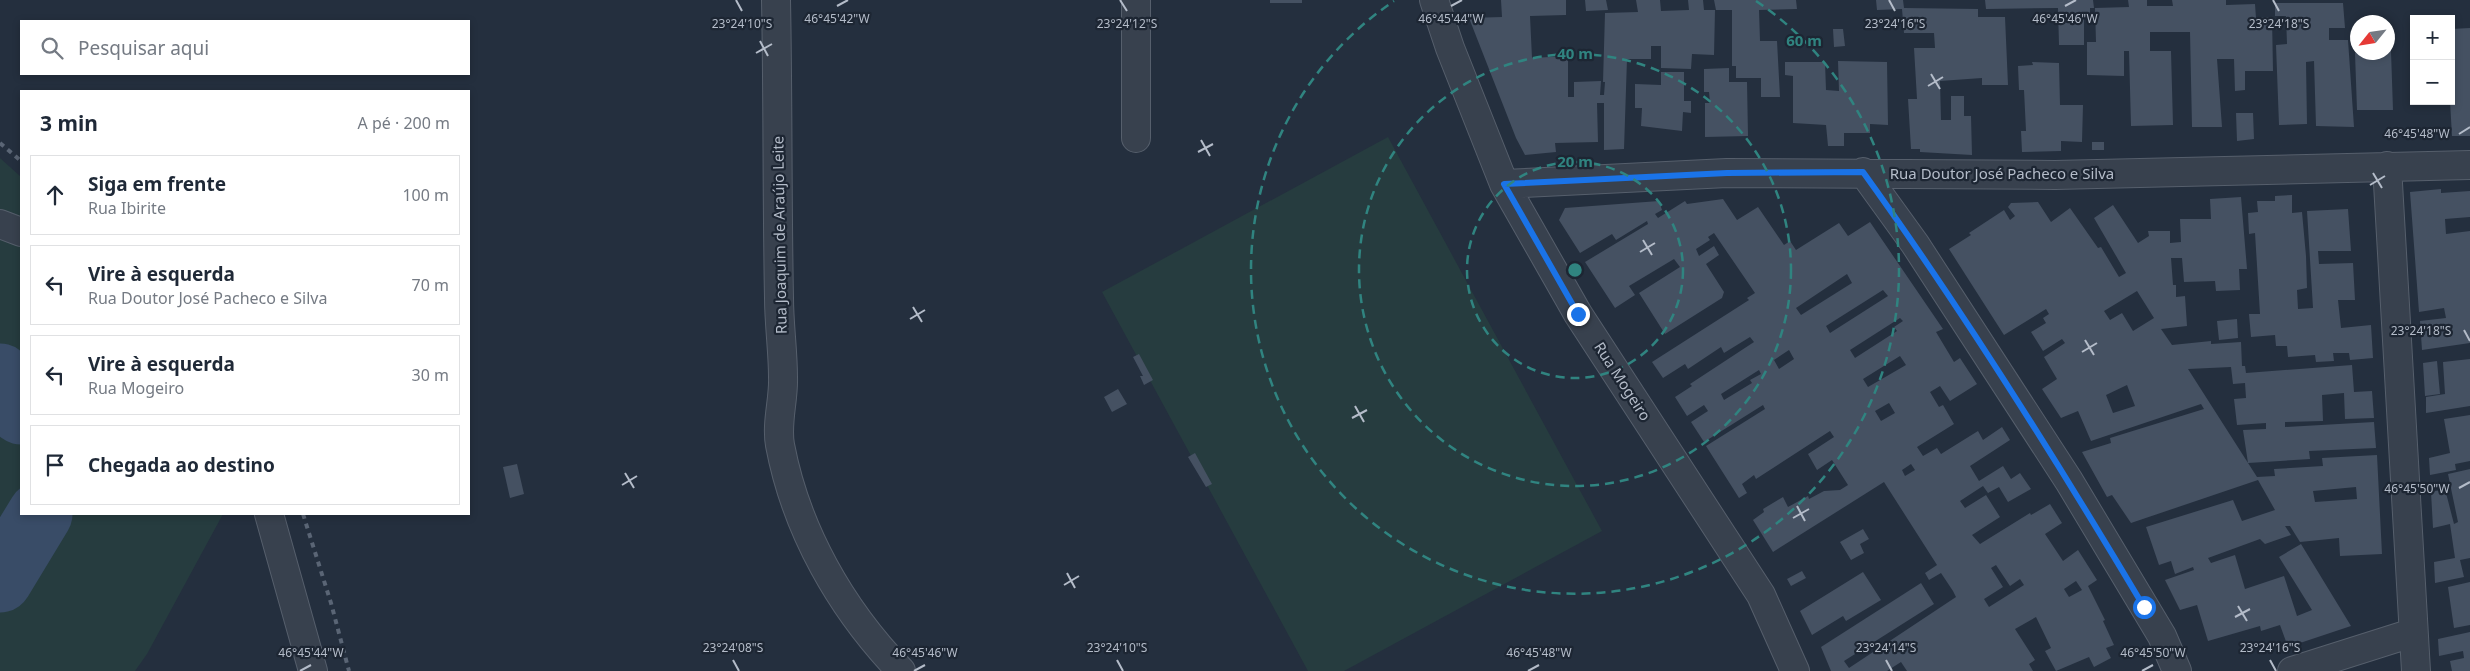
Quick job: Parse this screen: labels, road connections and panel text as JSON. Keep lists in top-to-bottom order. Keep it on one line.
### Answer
{"streets":{"street":["Rua Doutor José Pacheco e Silva","Rua Joaquim de Araújo Leite","Rua Mogeiro"]},"crossings":[["Rua Doutor José Pacheco e Silva","Rua Mogeiro"]],"north":"bottom left","page":{"map_buttons":["+","−"],"search":"Pesquisar aqui","heading":["3 min","A pé · 200 m"],"list":[["Siga em frente","Rua Ibirite","100 m"],["Vire à esquerda","Rua Doutor José Pacheco e Silva","70 m"],["Vire à esquerda","Rua Mogeiro","30 m"],"Chegada ao destino"]},"coordinates":["46°45'42\"W","46°45'44\"W","46°45'46\"W","23°24'10\"S","23°24'12\"S","23°24'16\"S","23°24'18\"S","46°45'48\"W","46°45'50\"W","23°24'08\"S","23°24'14\"S"],"rings":["60 m","40 m","20 m"]}
